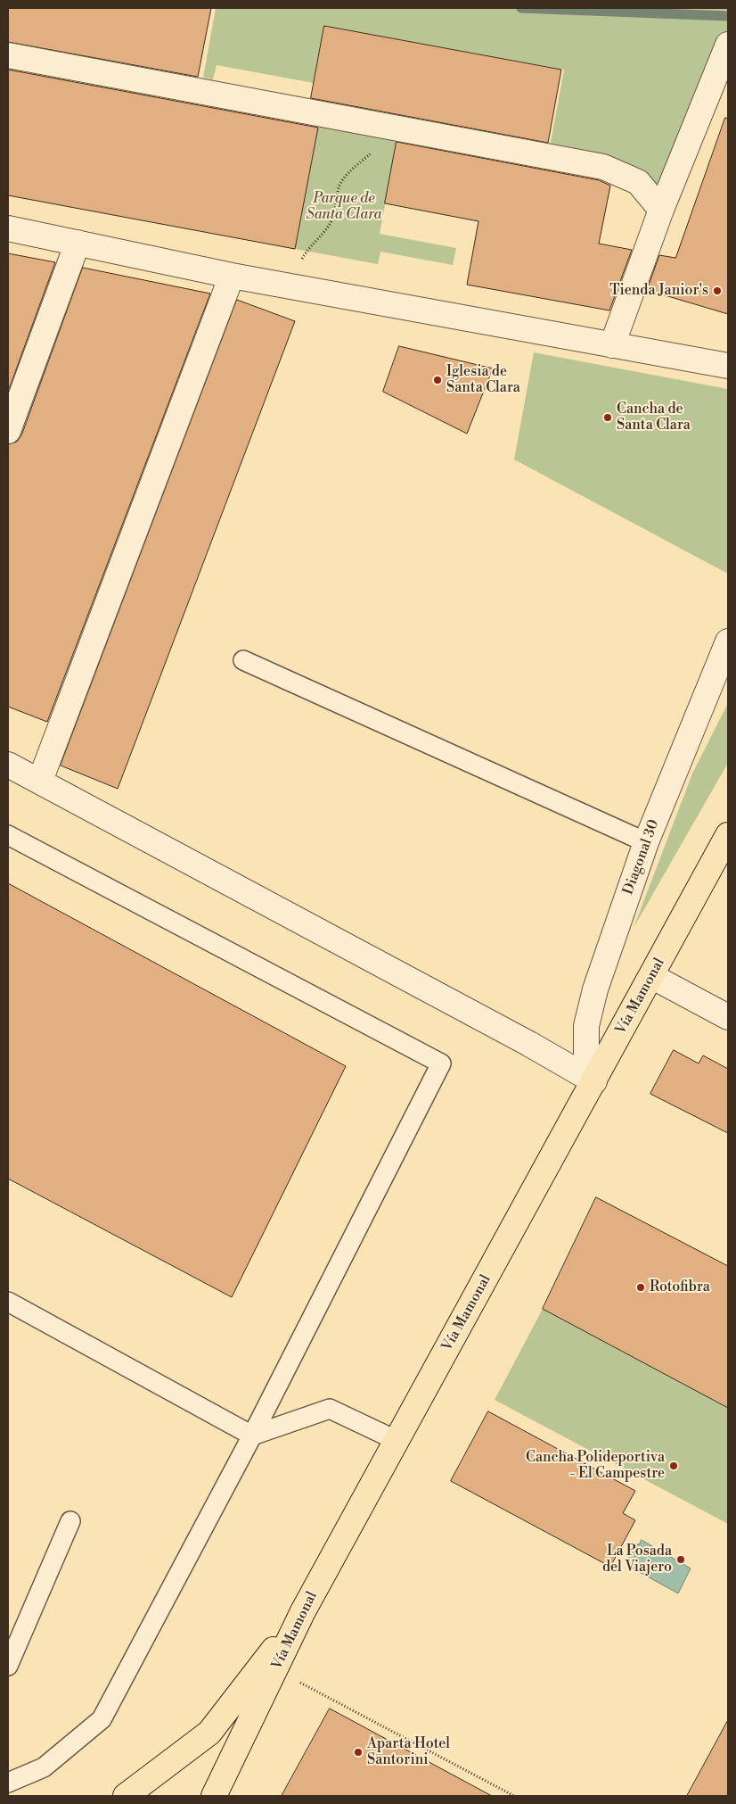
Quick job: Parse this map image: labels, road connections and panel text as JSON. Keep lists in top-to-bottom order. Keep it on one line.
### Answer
{"streets":{"main road":["Vía Mamonal"],"street":["Diagonal 30"]},"crossings":[["Diagonal 30","Vía Mamonal"]],"parks":["Parque de Santa Clara"],"places":["Tienda Janior's","Iglesia de Santa Clara","Cancha de Santa Clara","Rotofibra","Cancha Polideportiva - El Campestre","La Posada del Viajero","Aparta Hotel Santorini"]}
